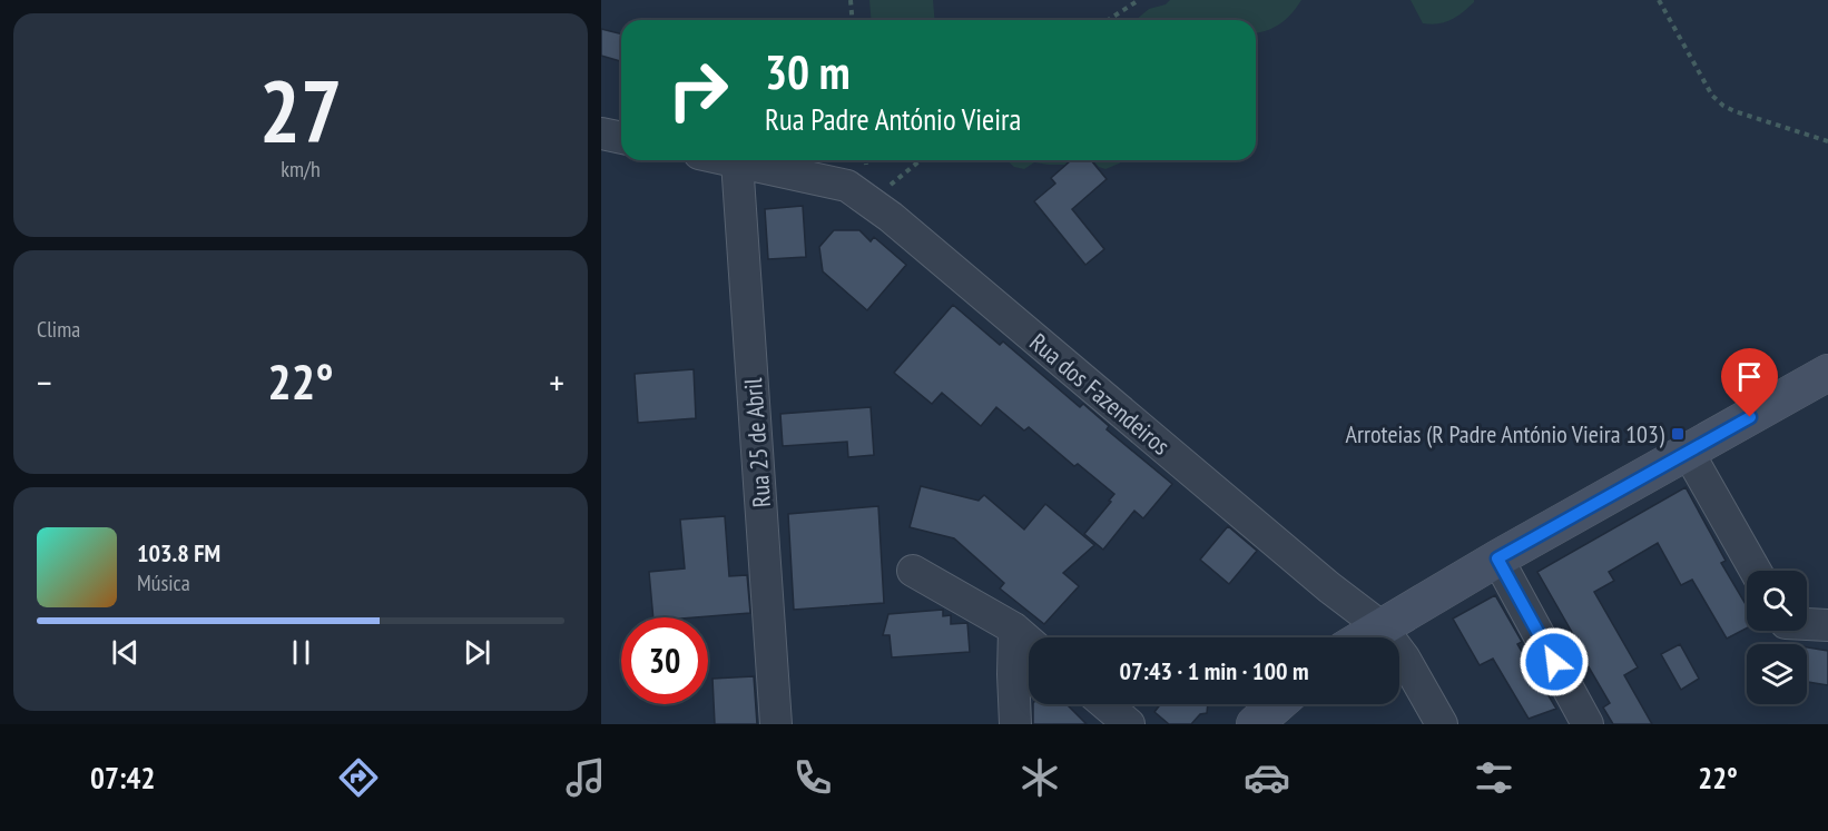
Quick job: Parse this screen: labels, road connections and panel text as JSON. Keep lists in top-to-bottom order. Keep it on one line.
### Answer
{"streets":{"street":["Rua dos Fazendeiros","Rua 25 de Abril"]},"crossings":[["Rua dos Fazendeiros","Rua 25 de Abril"]],"places":{"transit":["Arroteias (R Padre António Vieira 103)"]},"page":{"tile":[["27","km/h"],"Clima"],"turn":["30 m","Rua Padre António Vieira"],"heat":["−","22°","+"],"song":["103.8 FM","Música"],"limit":"30","trip":"07:43 · 1 min · 100 m","tabs":["07:42","22°"]}}
